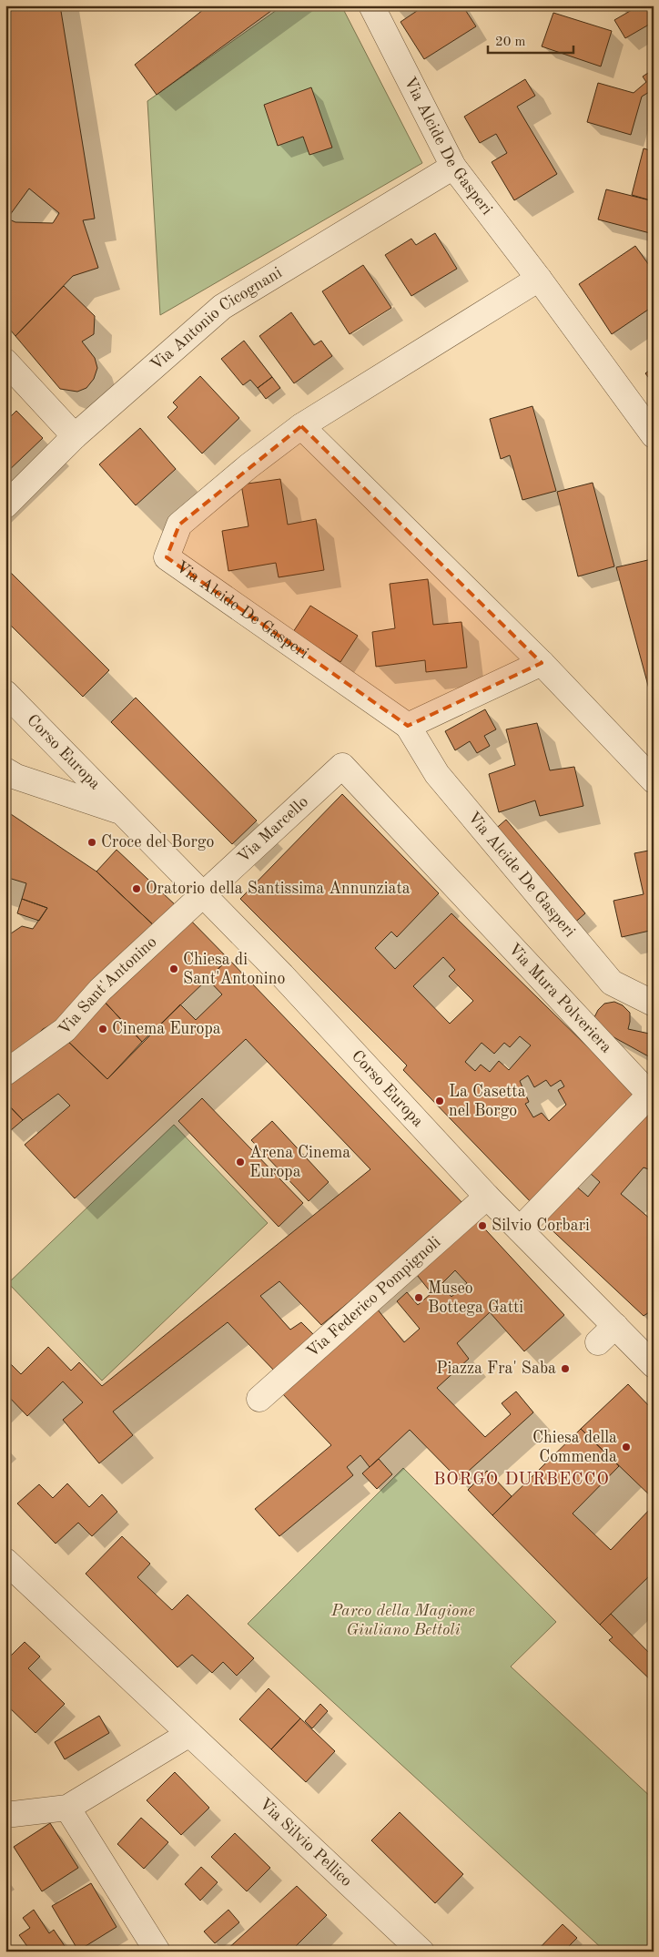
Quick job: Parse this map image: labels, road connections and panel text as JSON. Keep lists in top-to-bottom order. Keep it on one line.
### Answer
{"streets":{"street":["Via Alcide De Gasperi","Via Antonio Cicognani","Corso Europa","Via Marcello","Via Sant'Antonino","Via Mura Polveriera","Via Federico Pompignoli","Via Silvio Pellico"]},"crossings":[["Via Alcide De Gasperi","Via Antonio Cicognani"],["Corso Europa","Via Marcello"],["Corso Europa","Via Sant'Antonino"],["Corso Europa","Via Mura Polveriera"],["Corso Europa","Via Federico Pompignoli"],["Via Marcello","Via Sant'Antonino"],["Via Marcello","Via Mura Polveriera"]],"districts":["BORGO DURBECCO"],"parks":["Parco della Magione Giuliano Bettoli"],"places":["Croce del Borgo","Oratorio della Santissima Annunziata","Chiesa di Sant'Antonino","Cinema Europa","La Casetta nel Borgo","Arena Cinema Europa","Silvio Corbari","Museo Bottega Gatti","Piazza Fra' Saba","Chiesa della Commenda"],"scale_bar":"20 m"}
